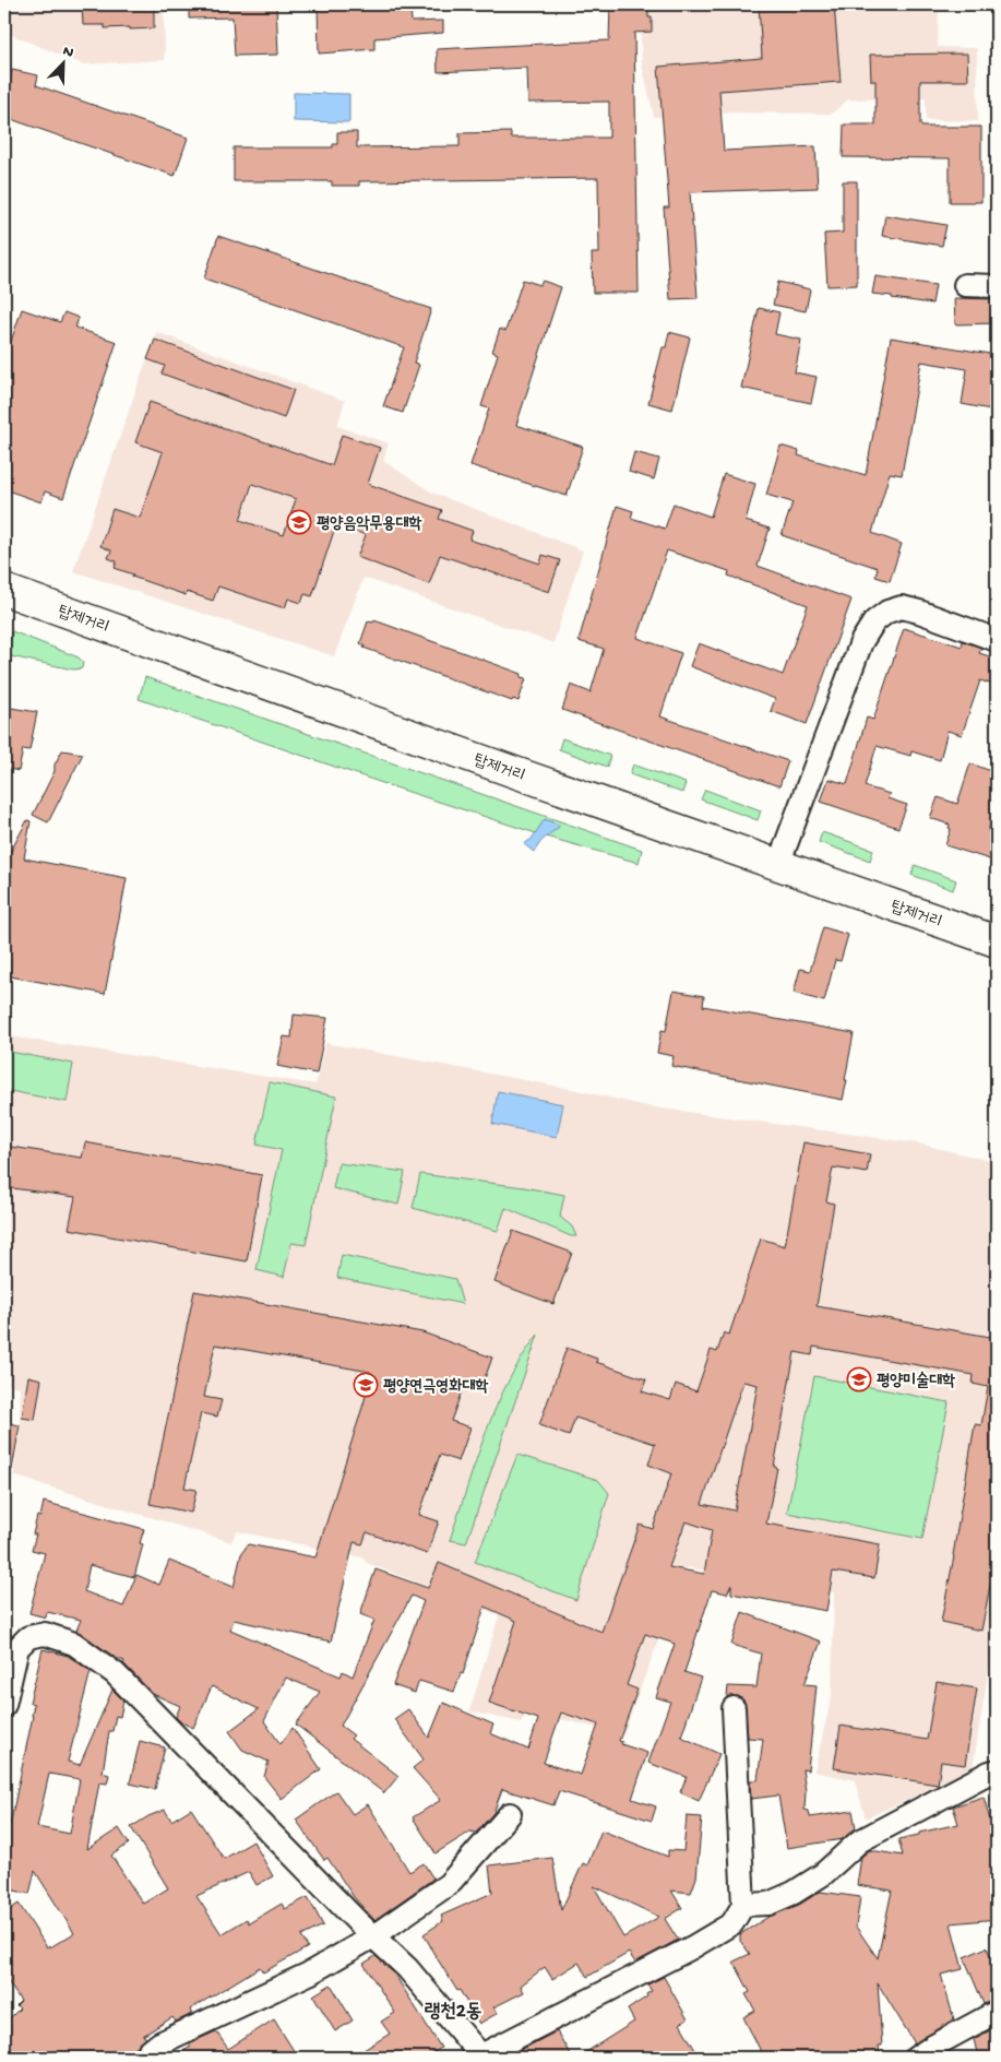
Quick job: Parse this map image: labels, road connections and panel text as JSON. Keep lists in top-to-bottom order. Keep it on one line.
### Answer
{"streets":{"main road":["탑제거리"]},"districts":["랭천2동"],"places":{"school or university":["평양음악무용대학","평양미술대학","평양연극영화대학"]},"north":"top right"}
